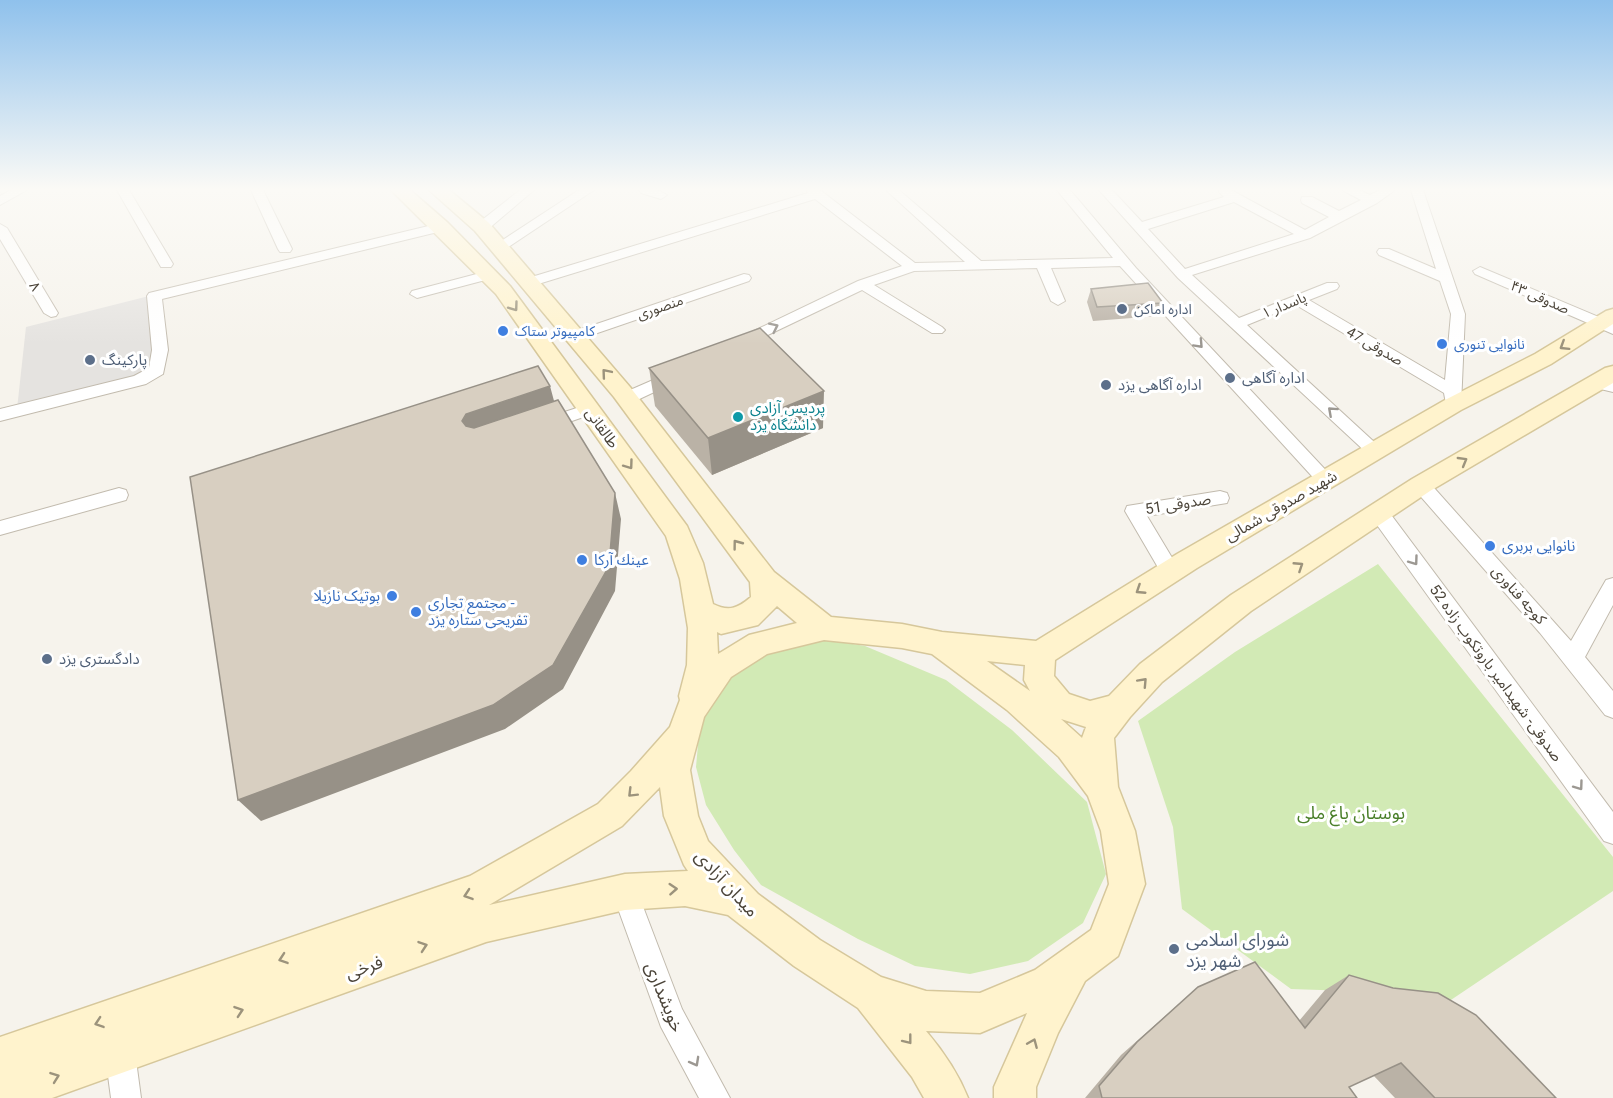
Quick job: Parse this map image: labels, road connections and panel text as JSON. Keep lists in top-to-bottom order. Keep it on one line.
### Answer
{"streets":{"main road":["طالقانی","شهید صدوقی شمالی","میدان آزادی","فرخی"],"street":["۸","صدوقی ۴۳","پاسدار ۱","منصوری","صدوقی 47","صدوقی 51","کوچه فناوری","52 صدوقی- شهیدامیر باروتکوب زاده","خویشداری"]},"crossings":[["صدوقی ۴۳","شهید صدوقی شمالی"],["پاسدار ۱","صدوقی 47"],["صدوقی 47","شهید صدوقی شمالی"],["طالقانی","میدان آزادی"],["صدوقی 51","شهید صدوقی شمالی"],["میدان آزادی","فرخی"],["فرخی","خویشداری"]],"one_way":["52 صدوقی- شهیدامیر باروتکوب زاده","خویشداری"],"parks":["بوستان باغ ملی"],"places":["اداره اماکن","کامپیوتر ستاک","نانوایی تنوری","پارکینگ","اداره آگاهی","اداره آگاهی یزد","پردیس آزادی دانشگاه یزد","نانوایی بربری","عينك آركا","بوتیک نازیلا","مجتمع تجاری - تفریحی ستاره یزد","دادگستری یزد","شورای اسلامی شهر یزد"]}
